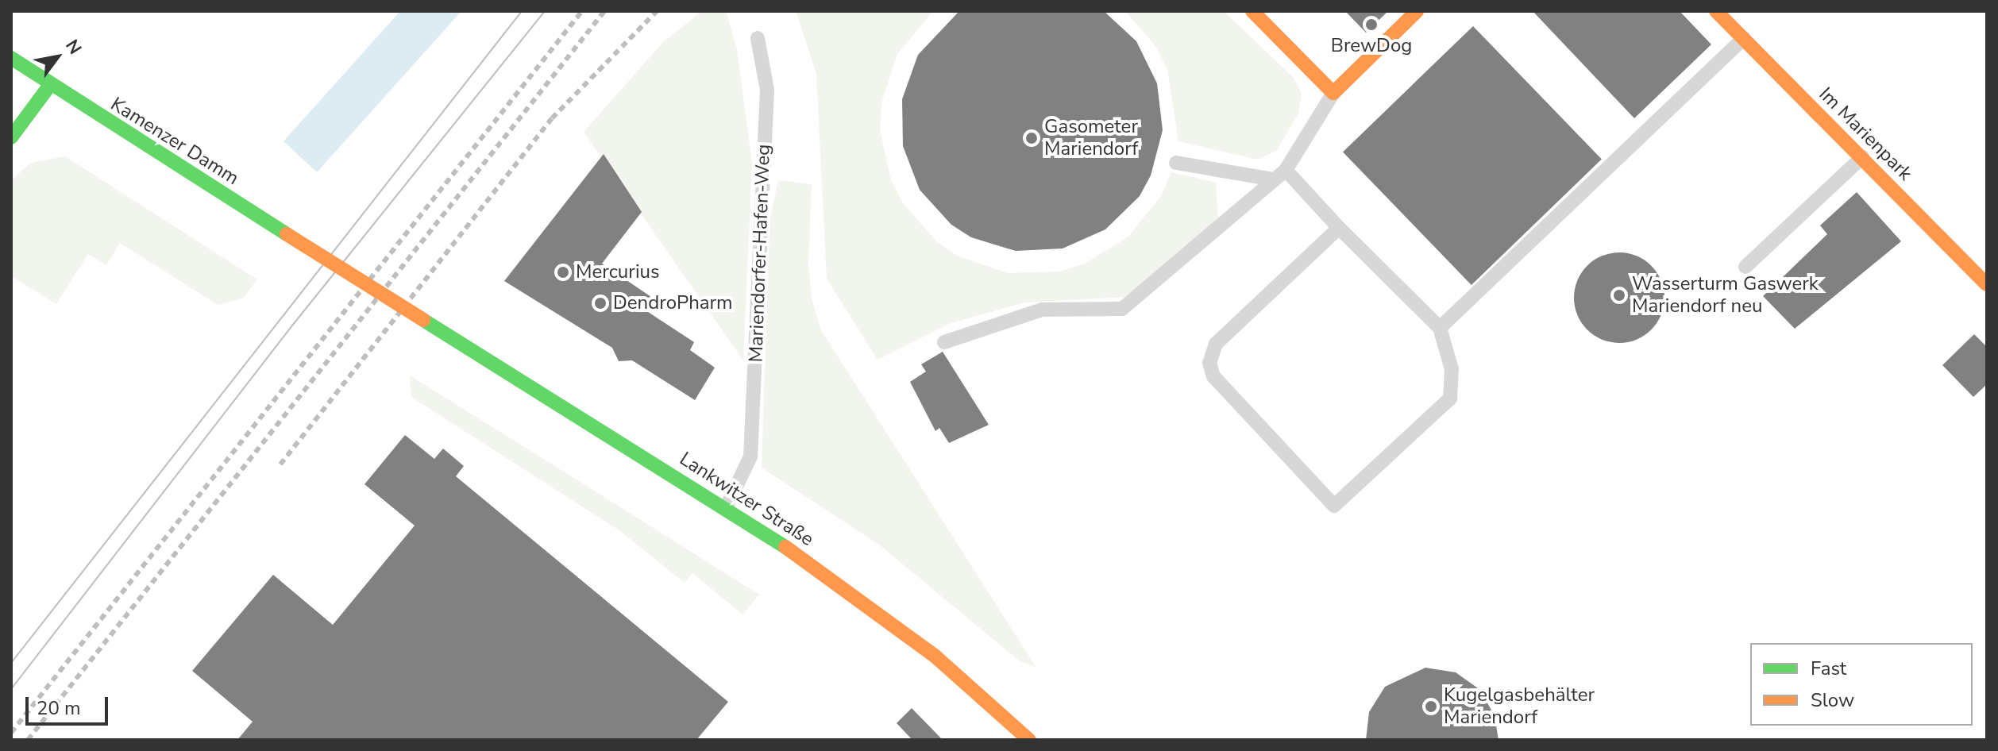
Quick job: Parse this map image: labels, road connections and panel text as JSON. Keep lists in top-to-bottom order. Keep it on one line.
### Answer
{"streets":{"main road":["Im Marienpark","Kamenzer Damm","Lankwitzer Straße"],"lane":["Mariendorfer-Hafen-Weg"]},"crossings":[["Kamenzer Damm","Lankwitzer Straße"],["Mariendorfer-Hafen-Weg","Lankwitzer Straße"]],"places":["BrewDog","Gasometer Mariendorf","Mercurius","Wasserturm Gaswerk Mariendorf neu","DendroPharm","Kugelgasbehälter Mariendorf"],"legend":["Fast","Slow"],"scale_bar":"20 m","north":"top right"}
